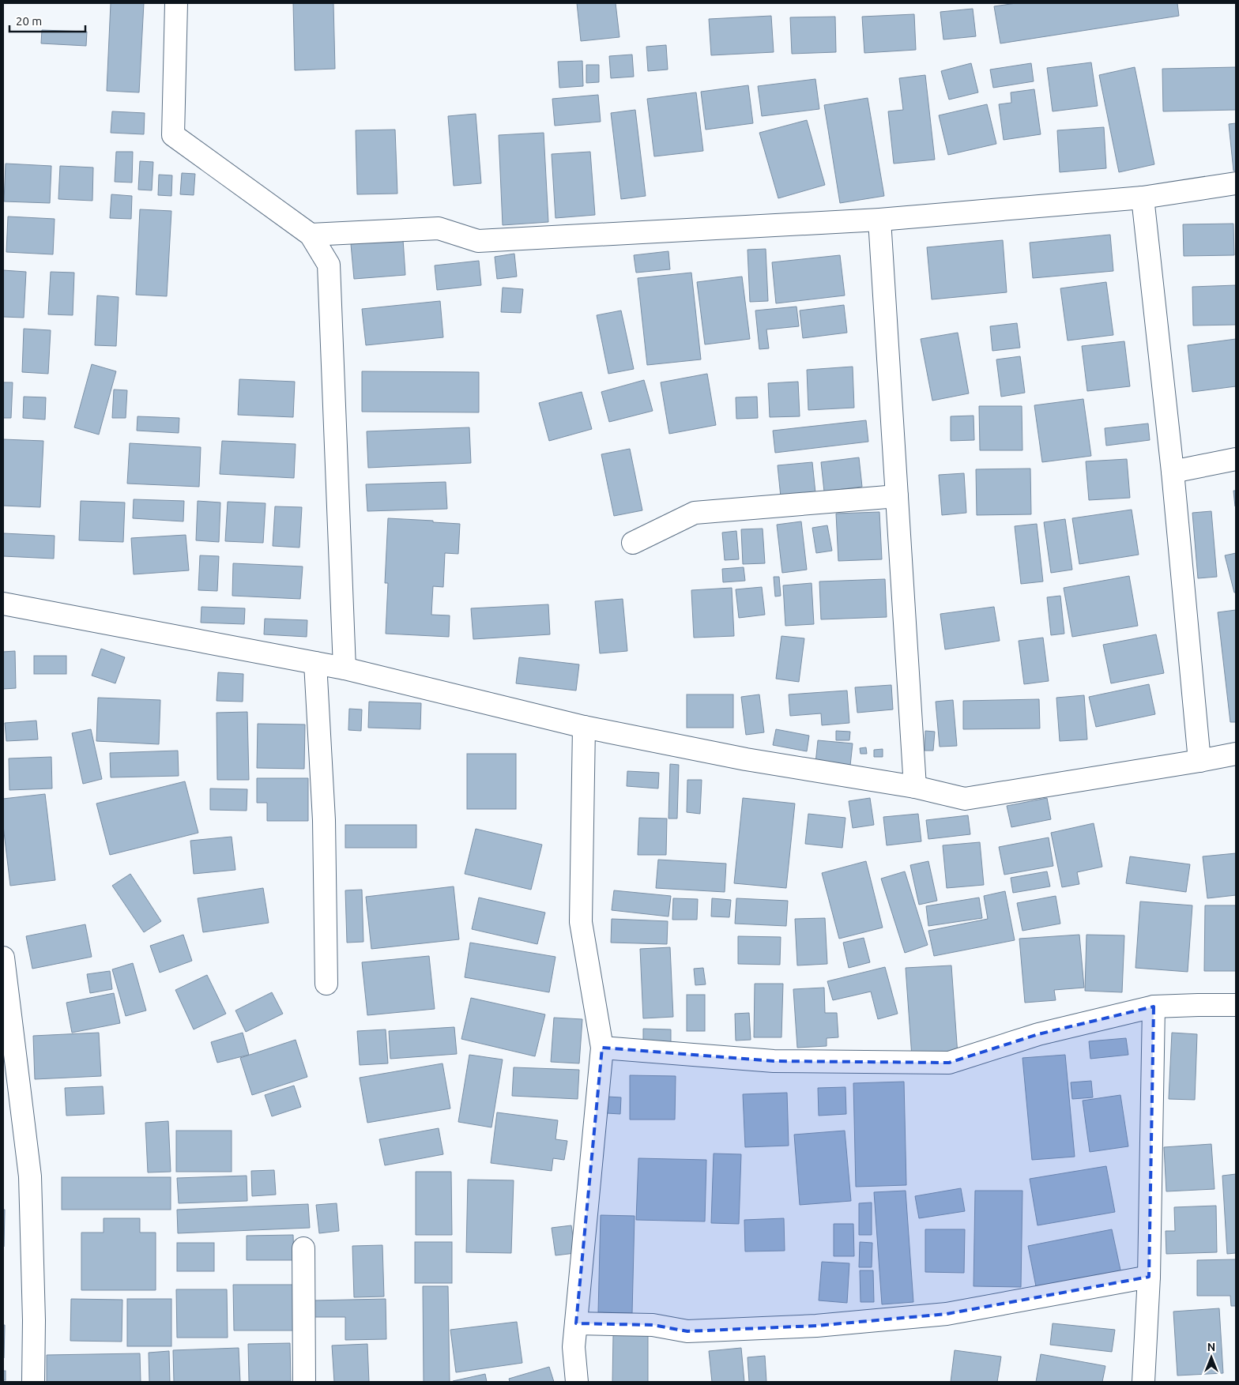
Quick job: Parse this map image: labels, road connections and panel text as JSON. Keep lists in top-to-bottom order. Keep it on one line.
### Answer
{"scale_bar":"20 m","north":"top"}
